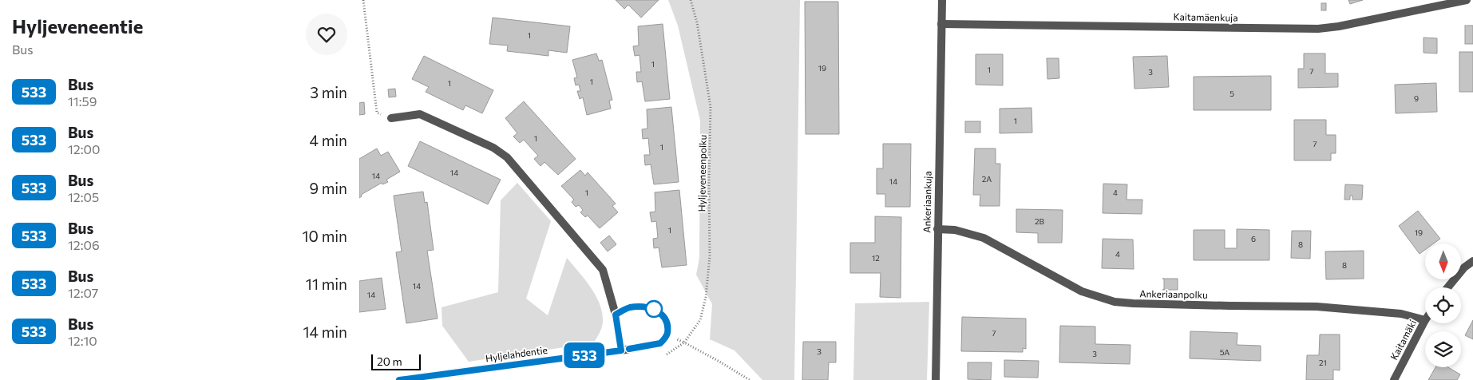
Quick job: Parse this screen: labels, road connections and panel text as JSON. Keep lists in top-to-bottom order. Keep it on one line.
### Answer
{"streets":{"street":["Kaitamäenkuja","Ankeriaankuja","Ankeriaanpolku","Kaitamäki","Hyljelahdentie"],"path":["Hyljeveneenpolku"]},"crossings":[["Kaitamäenkuja","Ankeriaankuja"],["Ankeriaankuja","Ankeriaanpolku"],["Ankeriaanpolku","Kaitamäki"]],"lines":["bus line 533"],"house_numbers":["1","1","19","1","7","3","1","1","5","9","1","1","7","1","14","14","2A","14","1","4","2B","1","19","6","8","4","12","8","14","14","7","3","5A","3","21"],"scale_bar":"20 m","north":"bottom","page":{"heading":["Hyljeveneentie","Bus"],"on_map":"533","list":[{"mark":"533","name":"Bus","note":"11:59","value":"3 min"},{"mark":"533","name":"Bus","note":"12:00","value":"4 min"},{"mark":"533","name":"Bus","note":"12:05","value":"9 min"},{"mark":"533","name":"Bus","note":"12:06","value":"10 min"},{"mark":"533","name":"Bus","note":"12:07","value":"11 min"},{"mark":"533","name":"Bus","note":"12:10","value":"14 min"}],"scale":"20 m"}}
